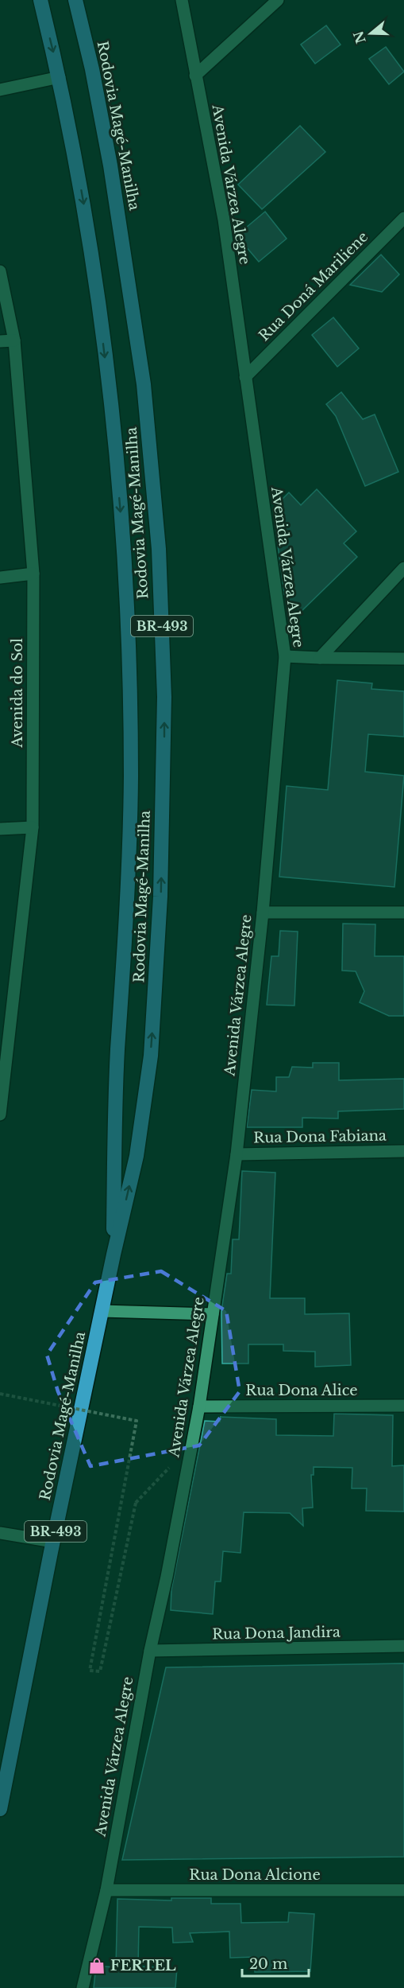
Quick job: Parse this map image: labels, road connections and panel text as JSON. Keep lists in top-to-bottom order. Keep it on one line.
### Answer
{"streets":{"highway":["Rodovia Magé-Manilha","BR-493"],"street":["Avenida Várzea Alegre","Rua Doná Mariliene","Avenida do Sol","Rua Dona Fabiana","Rua Dona Alice","Rua Dona Jandira","Rua Dona Alcione"]},"crossings":[["Avenida Várzea Alegre","Rua Doná Mariliene"],["Avenida Várzea Alegre","Rua Dona Fabiana"],["Avenida Várzea Alegre","Rua Dona Alice"],["Avenida Várzea Alegre","Rua Dona Jandira"],["Avenida Várzea Alegre","Rua Dona Alcione"]],"places":{"shop":["FERTEL"]},"scale_bar":"20 m","north":"left"}
